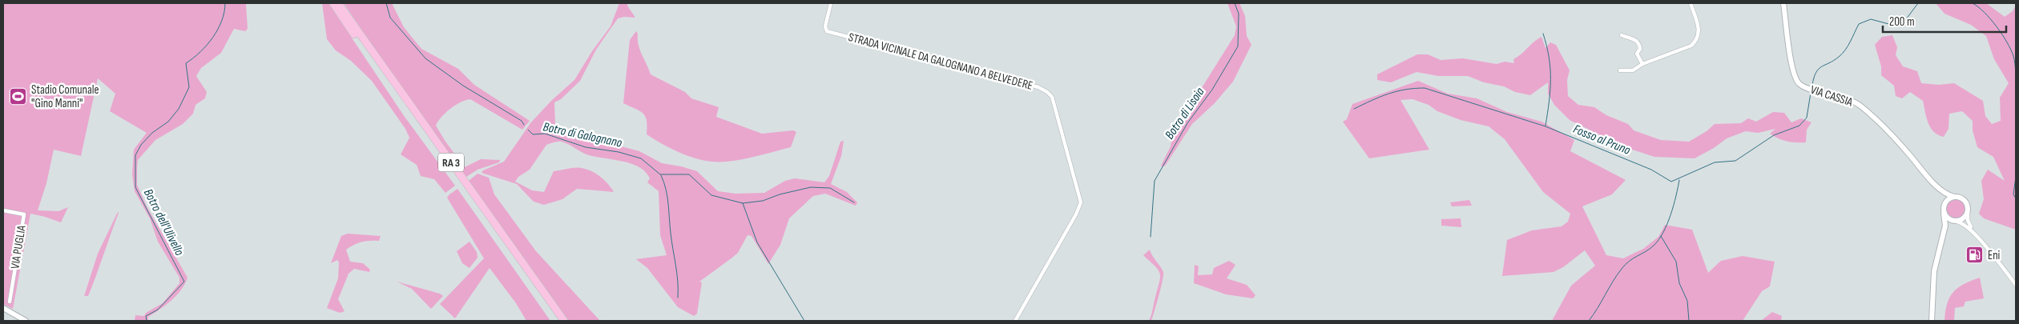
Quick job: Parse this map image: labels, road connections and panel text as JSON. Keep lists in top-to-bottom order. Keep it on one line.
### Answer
{"streets":{"highway":["RA 3"],"main road":["VIA CASSIA"],"street":["STRADA VICINALE DA GALOGNANO A BELVEDERE","VIA PUGLIA"]},"water":["Botro di Lisoia","Botro di Galognano","Fosso al Pruno","Botro dell'Ulivello"],"places":{"sports":["Stadio Comunale \"Gino Manni\""],"fuel station":["Eni"]},"scale_bar":"200 m"}
